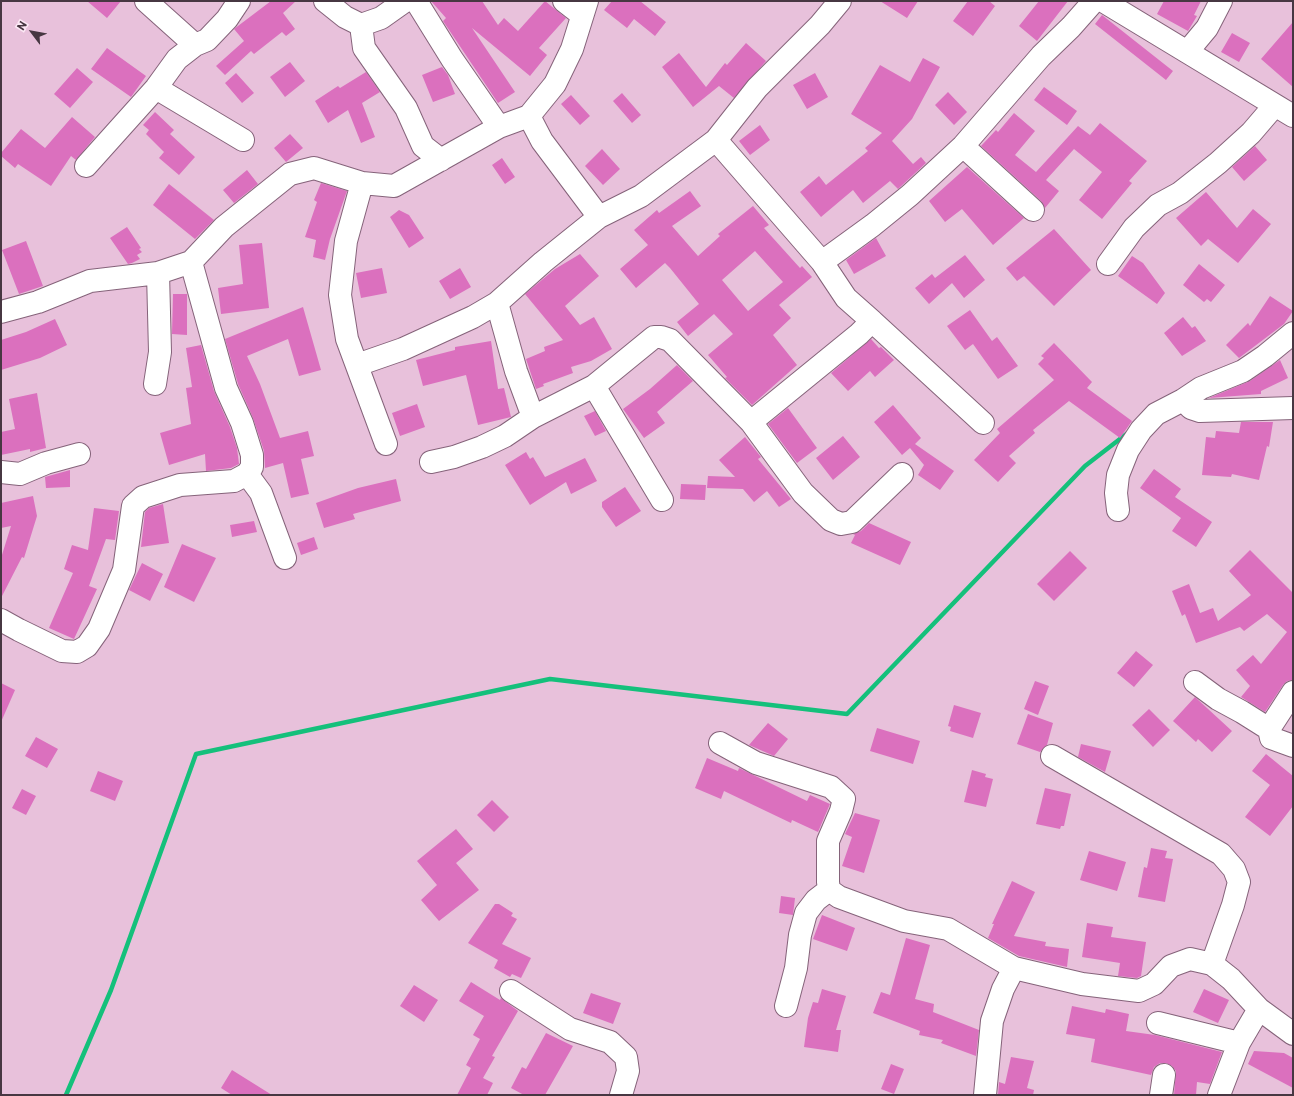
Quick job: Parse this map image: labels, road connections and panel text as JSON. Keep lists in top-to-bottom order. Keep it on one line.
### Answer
{"north":"top left"}
